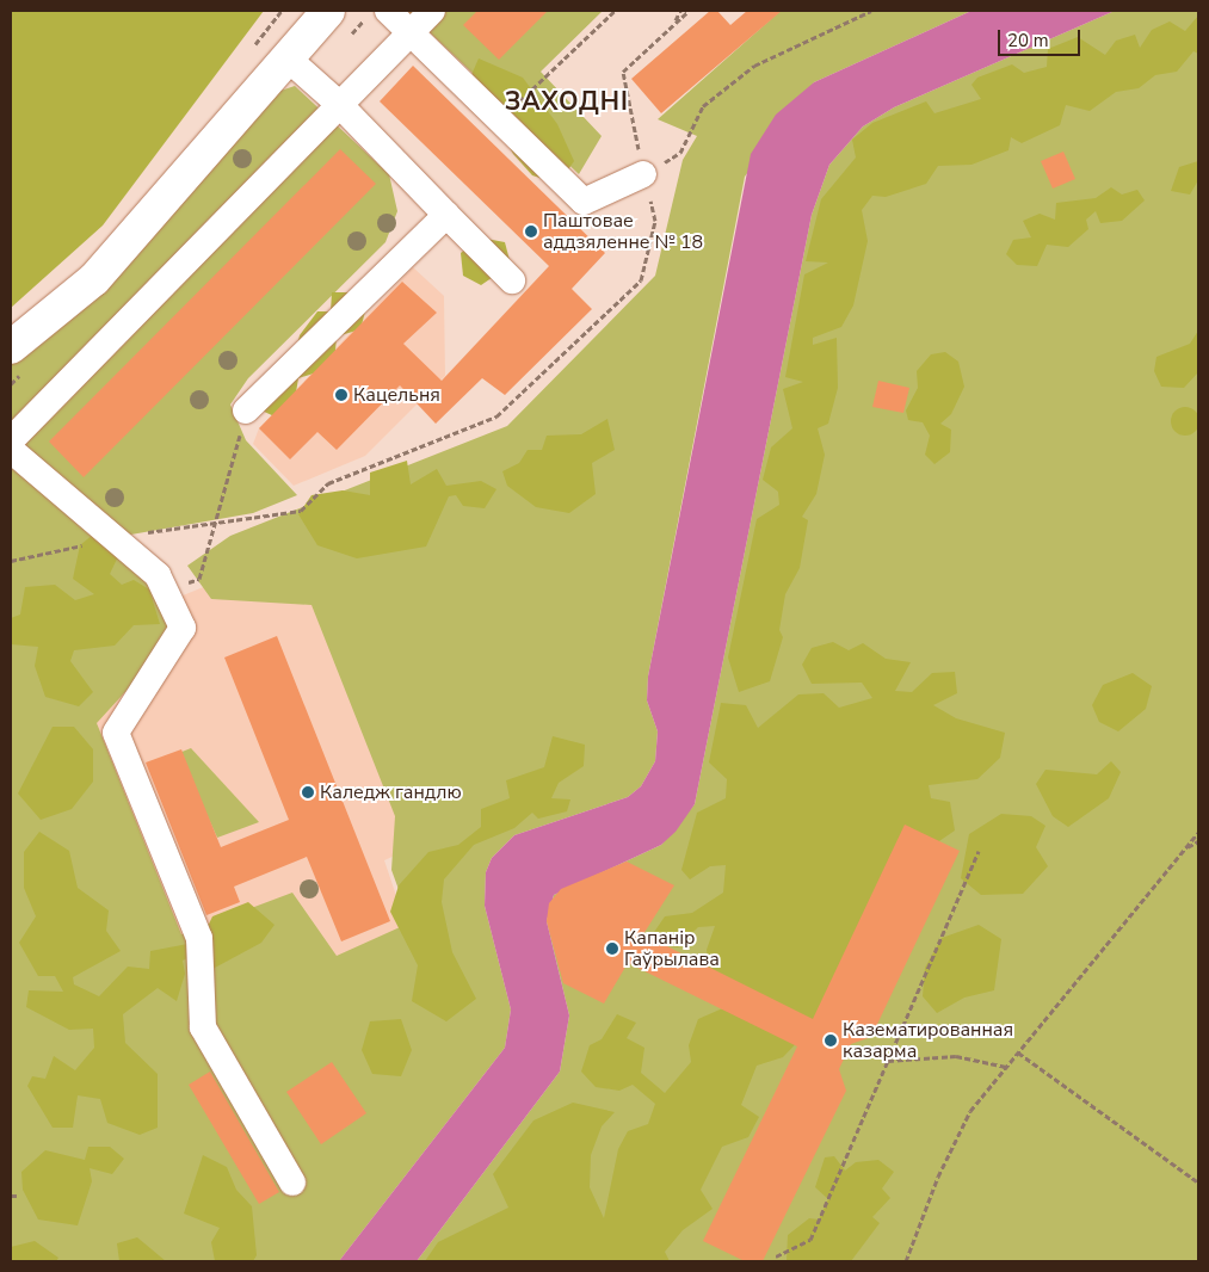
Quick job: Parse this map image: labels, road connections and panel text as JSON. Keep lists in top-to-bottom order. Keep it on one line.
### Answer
{"districts":["ЗАХОДНІ"],"places":["Паштовае аддзяленне № 18","Кацельня","Каледж гандлю","Капанір Гаўрылава","Казематированная казарма"],"scale_bar":"20 m"}
